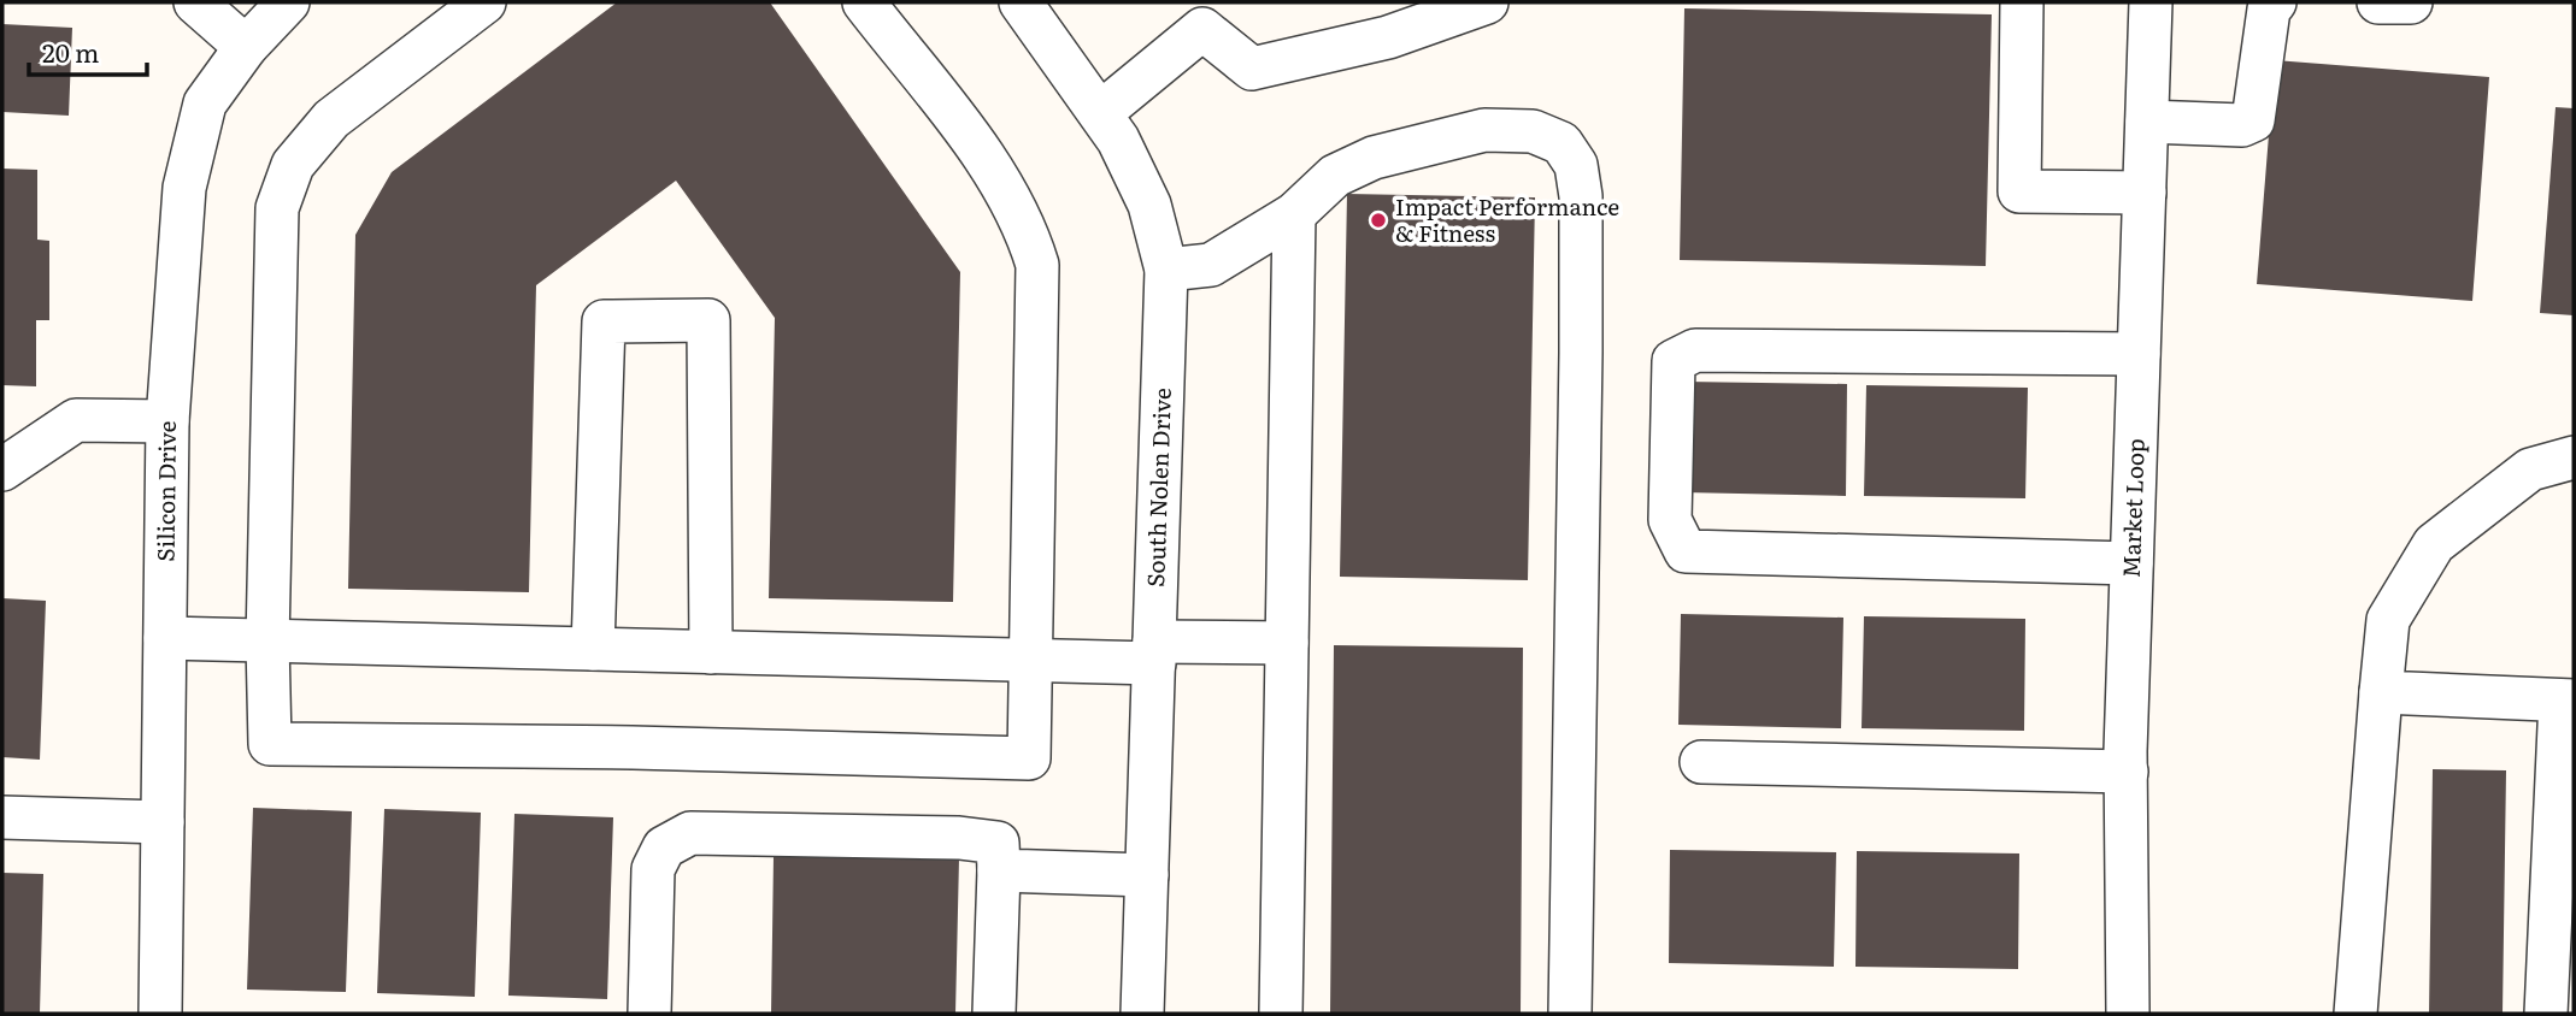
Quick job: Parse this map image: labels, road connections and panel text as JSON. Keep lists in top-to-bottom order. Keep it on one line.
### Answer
{"streets":{"street":["South Nolen Drive","Silicon Drive","Market Loop"]},"places":["Impact Performance & Fitness"],"scale_bar":"20 m"}
